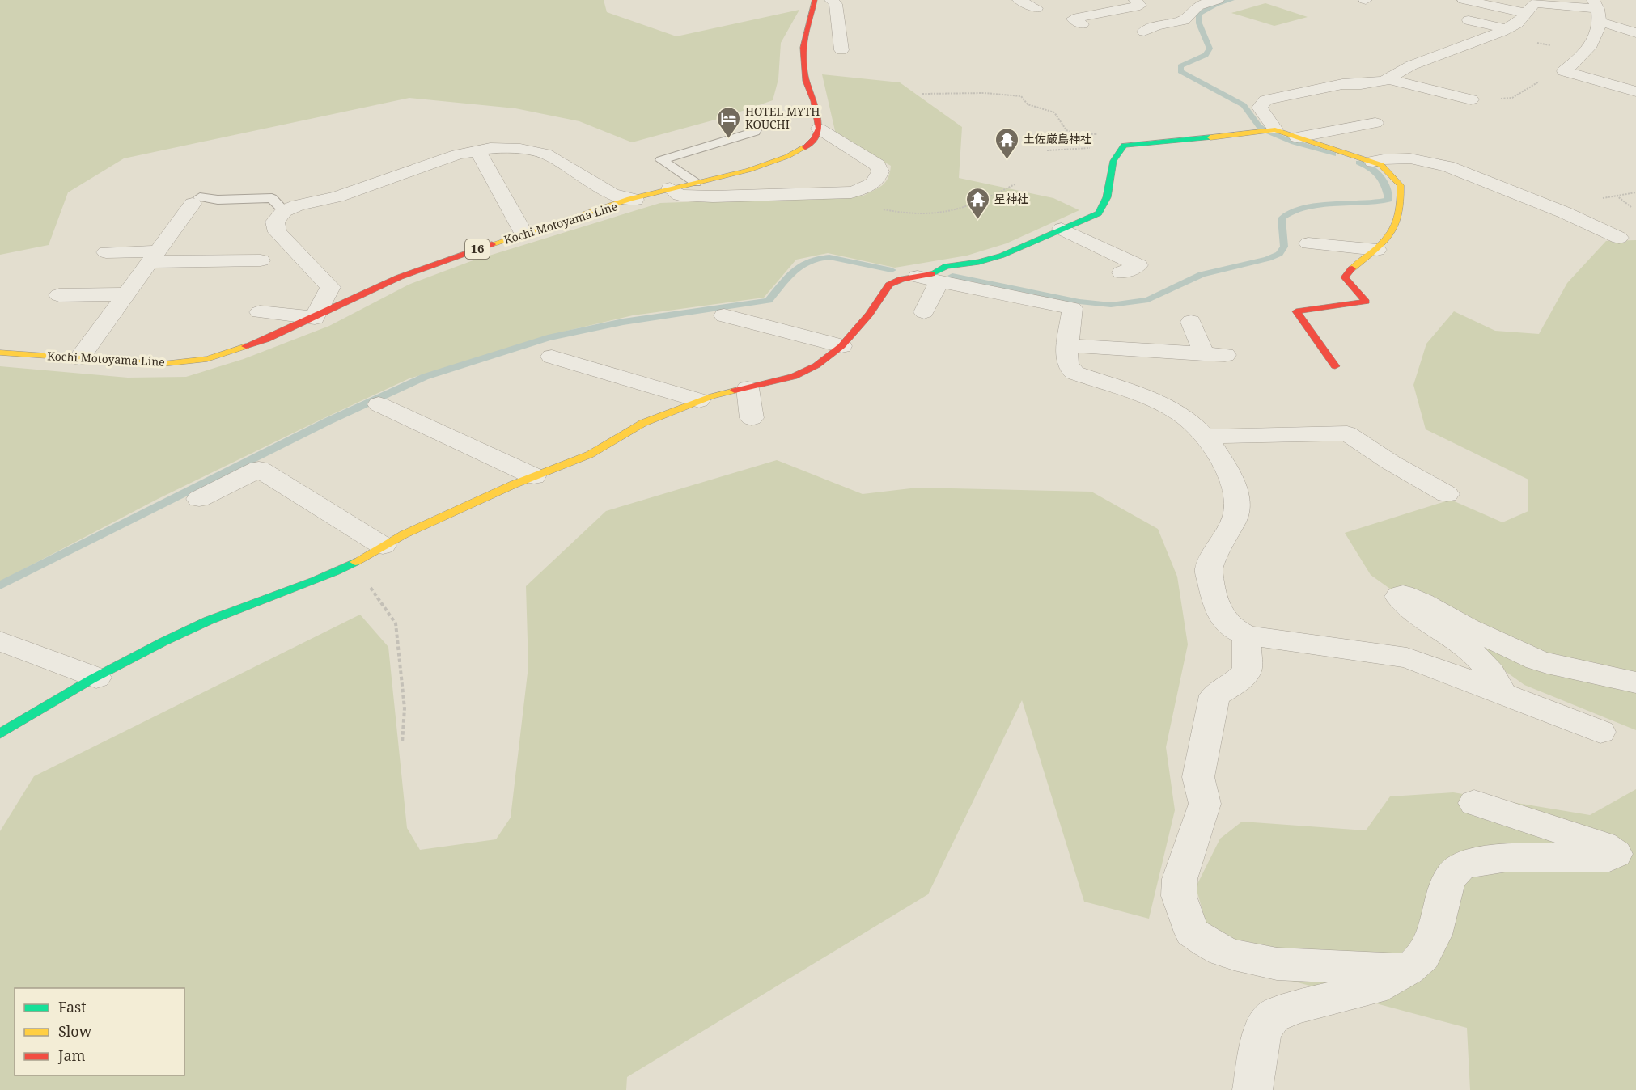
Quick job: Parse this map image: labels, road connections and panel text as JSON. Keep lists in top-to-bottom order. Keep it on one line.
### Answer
{"streets":{"street":["Kochi Motoyama Line","16"]},"places":{"hotel":["HOTEL MYTH KOUCHI"],"temple":["土佐厳島神社","星神社"]},"legend":["Fast","Slow","Jam"]}
